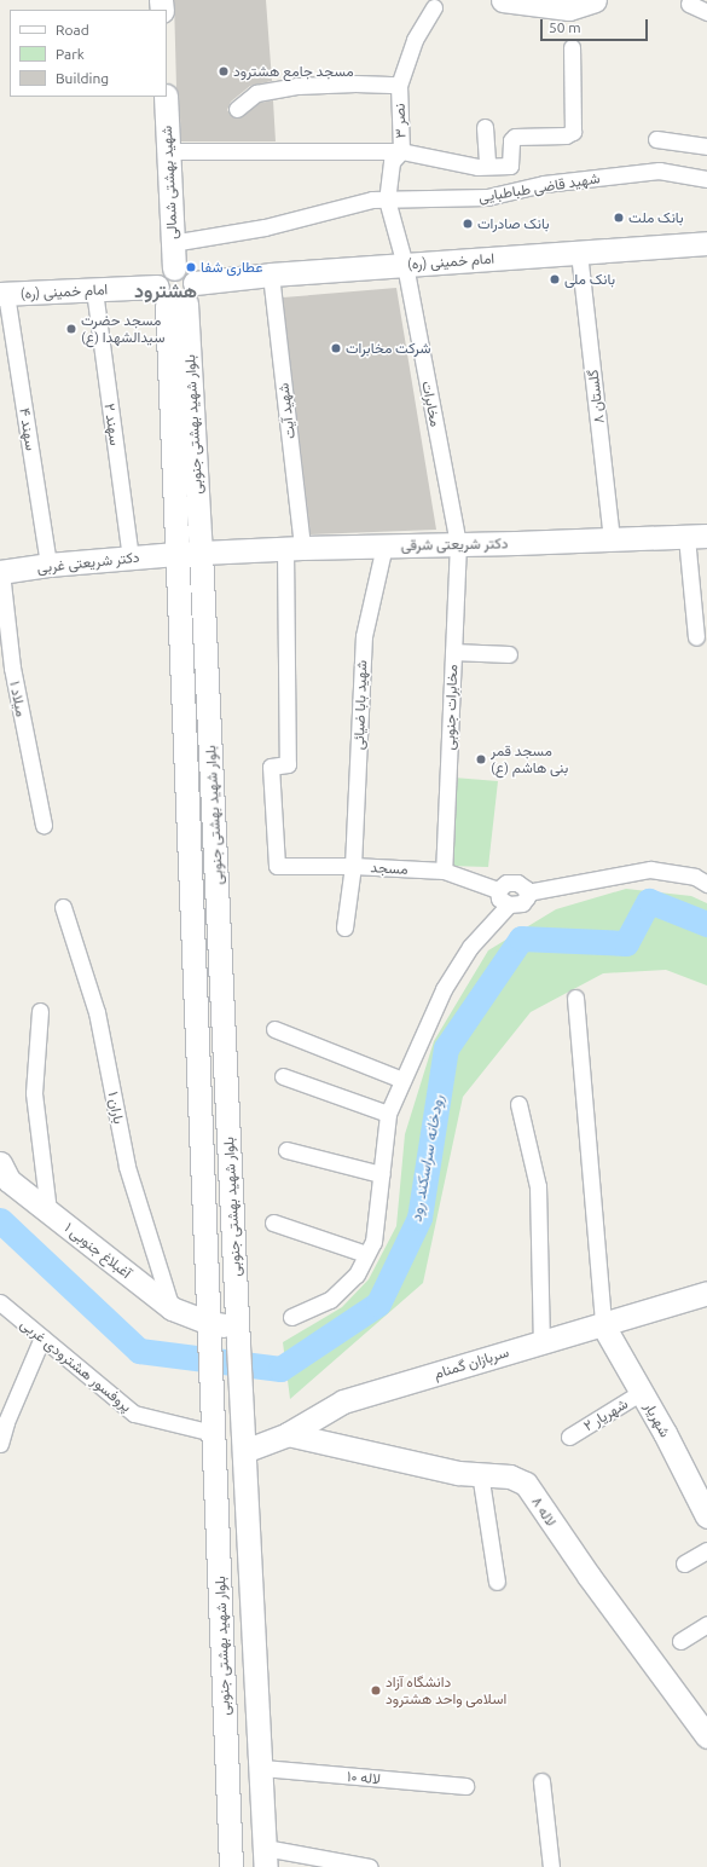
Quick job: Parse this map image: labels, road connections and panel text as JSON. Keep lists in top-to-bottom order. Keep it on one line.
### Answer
{"streets":{"main road":["شهید بهشتی شمالی","امام خمینی (ره)","بلوار شهید بهشتی جنوبی","دکتر شریعتی شرقی","دکتر شریعتی غربی","آغبلاغ جنوبی ۱","سربازان گمنام","شهریار","لاله ۸"],"street":["نصر ۳","شهید قاضی طباطبایی","گلستان ۸","مخابرات","شهید آیت","سهند ۲","سهند ۴","میلاد ۱","شهيد بابا ضيائی","مخابرات جنوبی","مسجد","باران ۱","پروفسور هشترودی غربی","شهریار ۲","لاله ۱۰"]},"crossings":[["نصر ۳","شهید قاضی طباطبایی"],["نصر ۳","امام خمینی (ره)"],["نصر ۳","مخابرات"],["شهید بهشتی شمالی","شهید قاضی طباطبایی"],["شهید بهشتی شمالی","امام خمینی (ره)"],["شهید بهشتی شمالی","بلوار شهید بهشتی جنوبی"],["امام خمینی (ره)","گلستان ۸"],["امام خمینی (ره)","مخابرات"],["امام خمینی (ره)","شهید آیت"],["امام خمینی (ره)","سهند ۲"],["امام خمینی (ره)","بلوار شهید بهشتی جنوبی"],["امام خمینی (ره)","سهند ۴"],["گلستان ۸","دکتر شریعتی شرقی"],["مخابرات","دکتر شریعتی شرقی"],["مخابرات","مخابرات جنوبی"],["شهید آیت","دکتر شریعتی شرقی"],["شهید آیت","مسجد"],["سهند ۲","دکتر شریعتی غربی"],["بلوار شهید بهشتی جنوبی","دکتر شریعتی شرقی"],["بلوار شهید بهشتی جنوبی","دکتر شریعتی غربی"],["بلوار شهید بهشتی جنوبی","آغبلاغ جنوبی ۱"],["بلوار شهید بهشتی جنوبی","سربازان گمنام"],["بلوار شهید بهشتی جنوبی","پروفسور هشترودی غربی"],["سهند ۴","دکتر شریعتی غربی"],["دکتر شریعتی شرقی","دکتر شریعتی غربی"],["دکتر شریعتی شرقی","شهيد بابا ضيائی"],["دکتر شریعتی شرقی","مخابرات جنوبی"],["دکتر شریعتی غربی","میلاد ۱"],["شهيد بابا ضيائی","مسجد"],["مخابرات جنوبی","مسجد"],["باران ۱","آغبلاغ جنوبی ۱"],["سربازان گمنام","شهریار"],["سربازان گمنام","لاله ۸"],["شهریار ۲","شهریار"]],"districts":["هشترود"],"water":["رودخانه سراسکند رود"],"places":["مسجد جامع هشترود","بانک ملت","بانک صادرات","عطاری شفا","بانک ملی","مسجد حضرت سیدالشهدا (ع)","شرکت مخابرات","مسجد قمر بنی هاشم (ع)","دانشگاه آزاد اسلامی واحد هشترود"],"legend":["Road","Park","Building"],"scale_bar":"50 m"}
